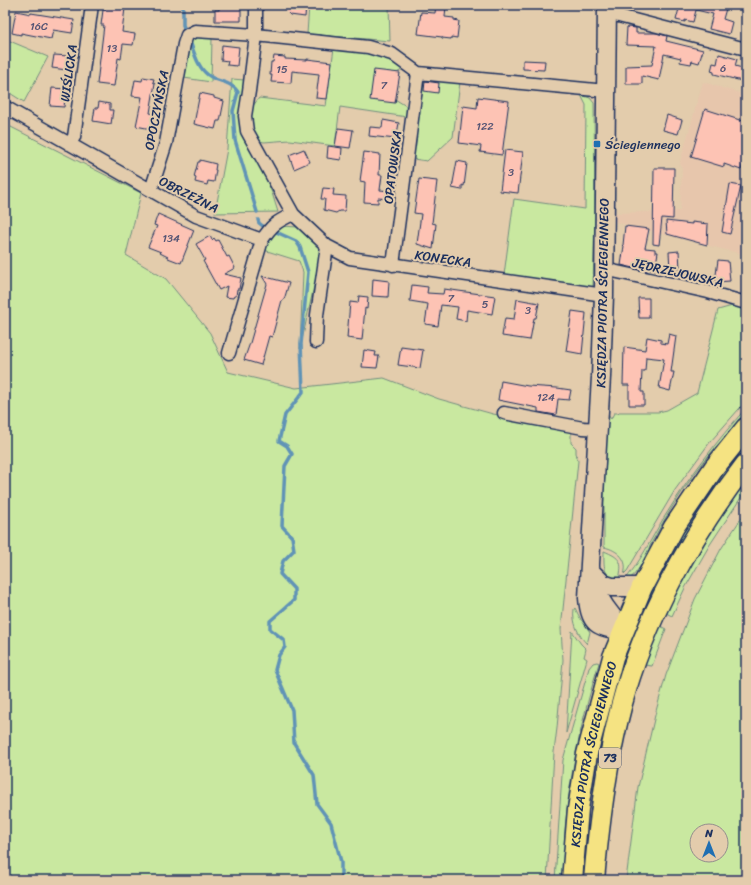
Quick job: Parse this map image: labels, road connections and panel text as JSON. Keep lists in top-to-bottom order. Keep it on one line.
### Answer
{"streets":{"main road":["KSIĘDZA PIOTRA ŚCIEGIENNEGO","73"],"street":["WIŚLICKA","OPOCZYŃSKA","OPATOWSKA","OBRZEŻNA","KONECKA","JĘDRZEJOWSKA"]},"crossings":[["WIŚLICKA","OBRZEŻNA"],["OPOCZYŃSKA","OBRZEŻNA"],["OPOCZYŃSKA","KONECKA"],["OPATOWSKA","KONECKA"],["KONECKA","KSIĘDZA PIOTRA ŚCIEGIENNEGO"],["JĘDRZEJOWSKA","KSIĘDZA PIOTRA ŚCIEGIENNEGO"],["KSIĘDZA PIOTRA ŚCIEGIENNEGO","73"]],"places":{"transit":["Ściegiennego"]},"house_numbers":["16C","13","6","15","7","122","3","134","7","5","3","124"],"north":"top"}
